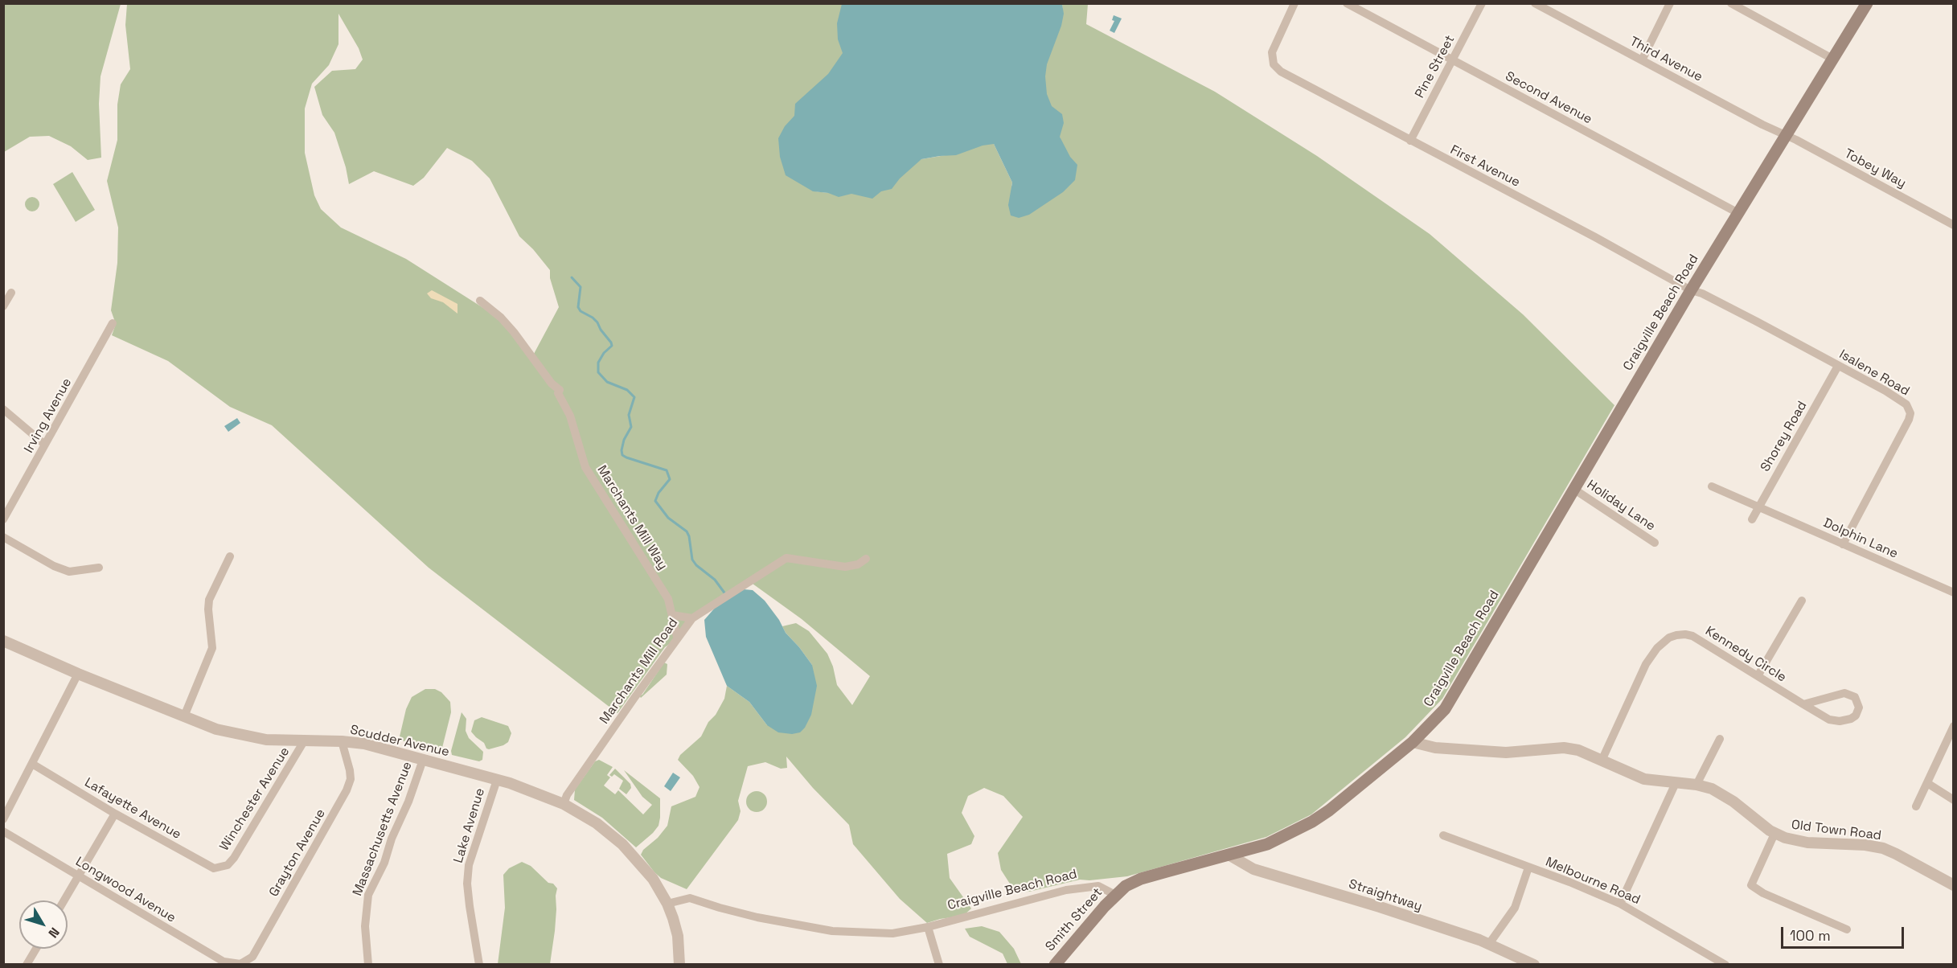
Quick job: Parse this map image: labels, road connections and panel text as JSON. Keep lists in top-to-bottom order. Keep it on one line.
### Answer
{"streets":{"main road":["Craigville Beach Road","Smith Street"],"street":["Third Avenue","Pine Street","Second Avenue","First Avenue","Tobey Way","Isalene Road","Irving Avenue","Shorey Road","Holiday Lane","Marchants Mill Way","Dolphin Lane","Kennedy Circle","Marchants Mill Road","Scudder Avenue","Winchester Avenue","Lafayette Avenue","Lake Avenue","Massachusetts Avenue","Old Town Road","Grayton Avenue","Melbourne Road","Longwood Avenue","Straightway"]},"crossings":[["Third Avenue","Tobey Way"],["Third Avenue","Craigville Beach Road"],["Pine Street","Second Avenue"],["Pine Street","First Avenue"],["Second Avenue","Craigville Beach Road"],["First Avenue","Craigville Beach Road"],["First Avenue","Isalene Road"],["Tobey Way","Craigville Beach Road"],["Craigville Beach Road","Isalene Road"],["Craigville Beach Road","Holiday Lane"],["Craigville Beach Road","Scudder Avenue"],["Craigville Beach Road","Old Town Road"],["Craigville Beach Road","Straightway"],["Craigville Beach Road","Smith Street"],["Isalene Road","Shorey Road"],["Isalene Road","Dolphin Lane"],["Shorey Road","Dolphin Lane"],["Marchants Mill Way","Marchants Mill Road"],["Kennedy Circle","Old Town Road"],["Marchants Mill Road","Scudder Avenue"],["Scudder Avenue","Winchester Avenue"],["Scudder Avenue","Lake Avenue"],["Scudder Avenue","Massachusetts Avenue"],["Scudder Avenue","Grayton Avenue"],["Winchester Avenue","Lafayette Avenue"],["Grayton Avenue","Longwood Avenue"]],"scale_bar":"100 m","north":"bottom right"}
